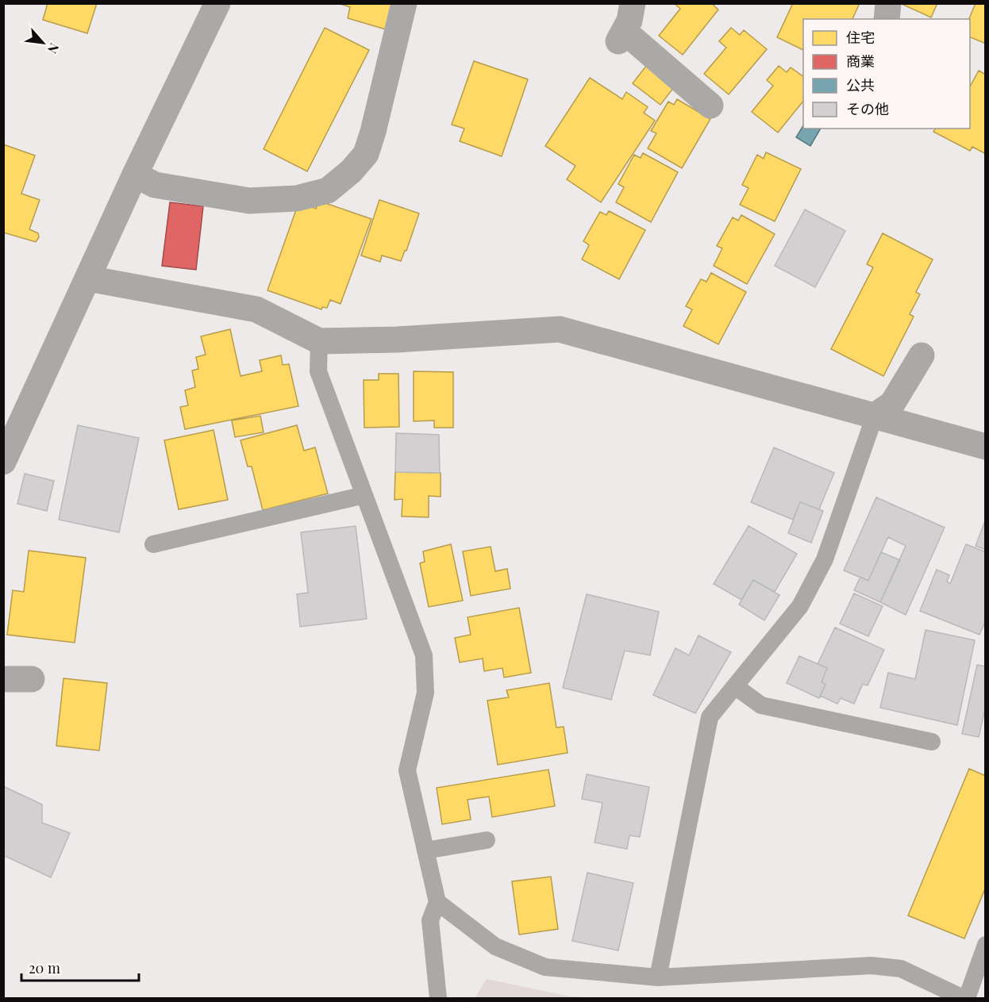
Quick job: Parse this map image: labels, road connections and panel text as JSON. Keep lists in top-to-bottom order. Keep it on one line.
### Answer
{"legend":["住宅","商業","公共","その他"],"scale_bar":"20 m","north":"bottom right"}
